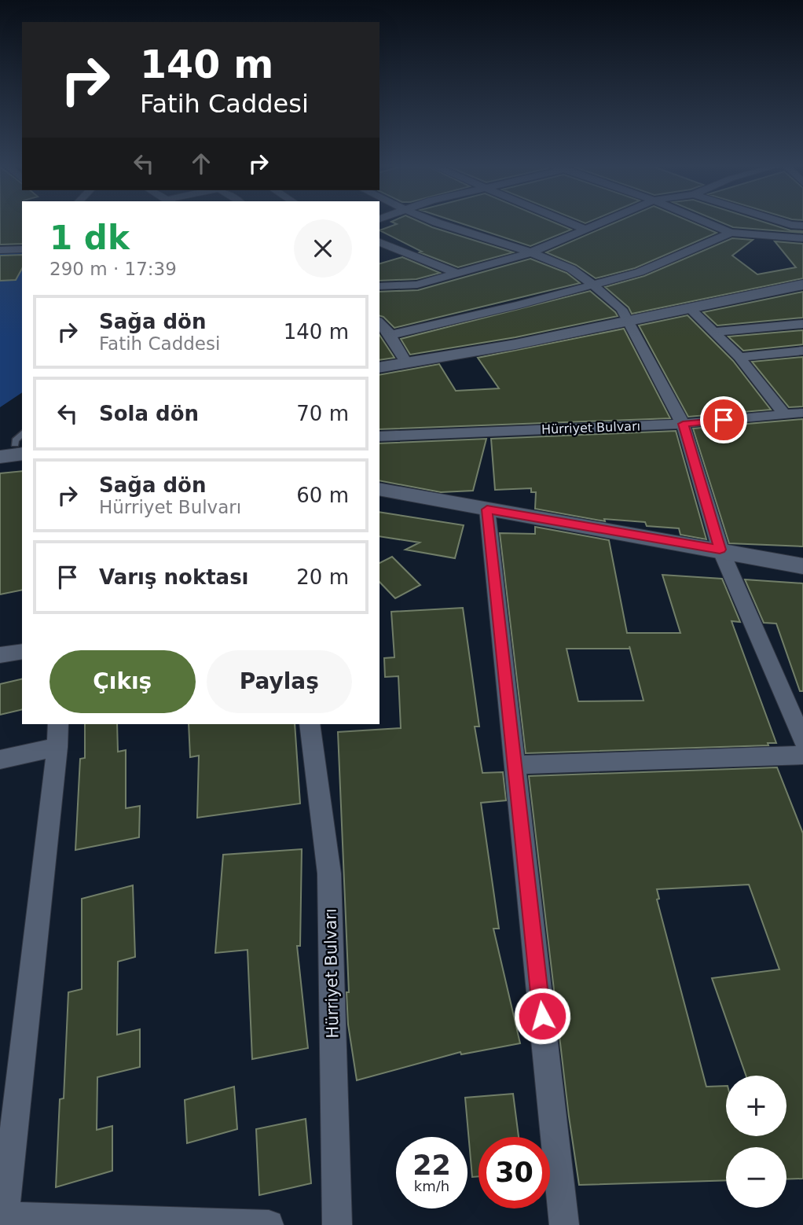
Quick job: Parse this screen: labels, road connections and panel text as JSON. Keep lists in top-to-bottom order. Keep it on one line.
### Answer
{"streets":{"street":["Hürriyet Bulvarı"]},"page":{"turn":["140 m","Fatih Caddesi"],"heading":["1 dk","290 m · 17:39"],"list":[{"name":"Sağa dön","note":"Fatih Caddesi","value":"140 m"},{"name":"Sola dön","value":"70 m"},{"name":"Sağa dön","note":"Hürriyet Bulvarı","value":"60 m"},{"name":"Varış noktası","value":"20 m"}],"buttons":["Çıkış","Paylaş"],"map_buttons":["+","−"],"speed":"22 km/h","limit":"30"}}
